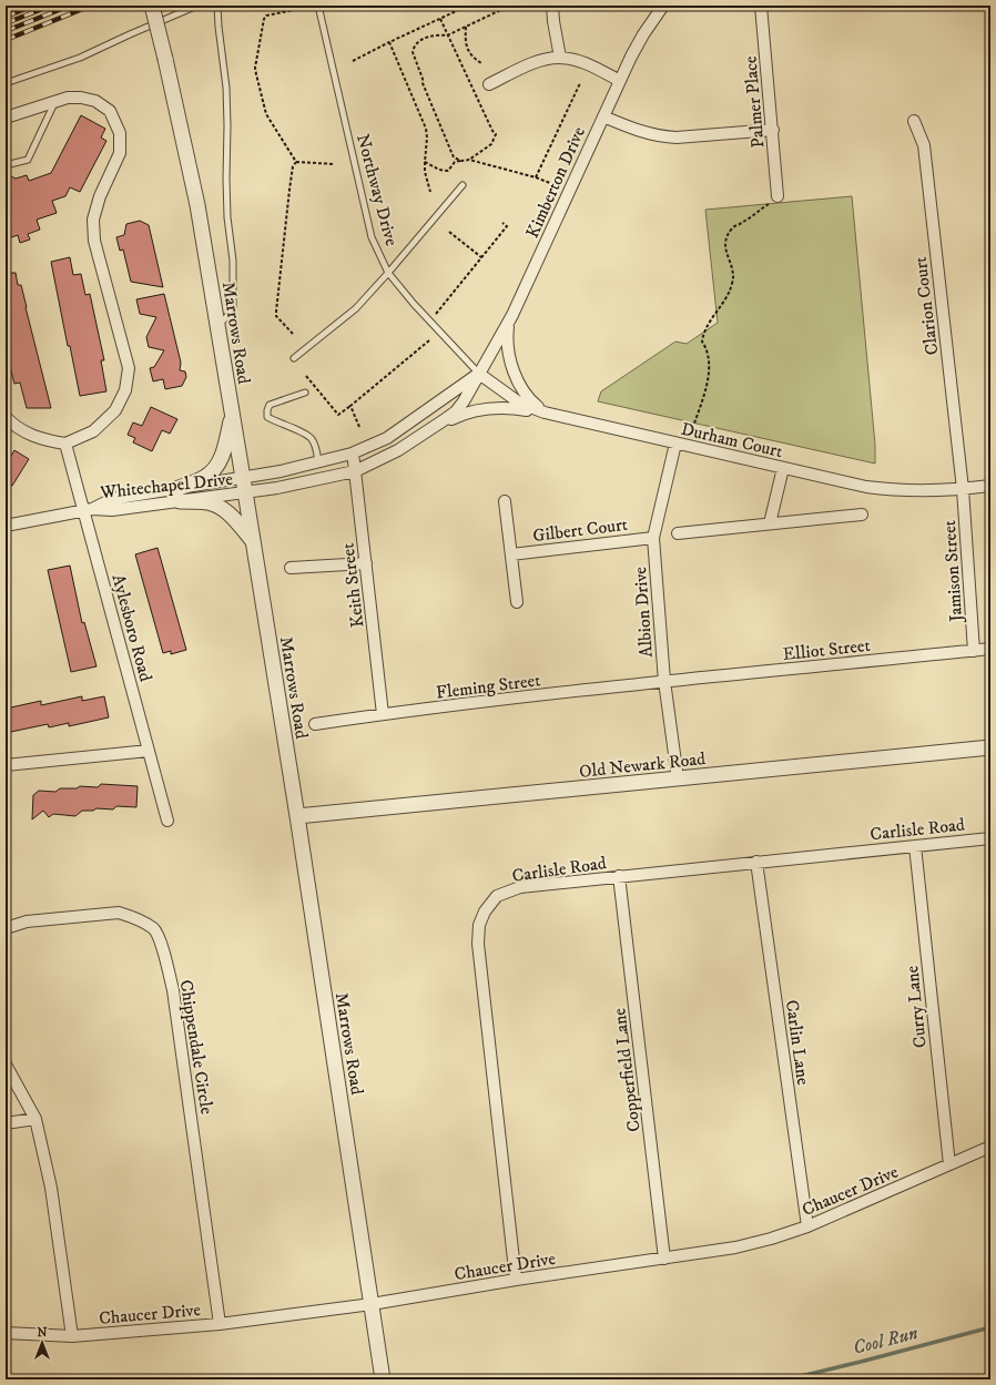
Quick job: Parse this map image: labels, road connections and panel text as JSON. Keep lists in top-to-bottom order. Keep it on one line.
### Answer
{"streets":{"street":["Palmer Place","Kimberton Drive","Clarion Court","Marrows Road","Durham Court","Whitechapel Drive","Gilbert Court","Jamison Street","Keith Street","Albion Drive","Aylesboro Road","Elliot Street","Fleming Street","Old Newark Road","Carlisle Road","Curry Lane","Carlin Lane","Chippendale Circle","Copperfield Lane","Chaucer Drive"],"lane":["Northway Drive"]},"crossings":[["Kimberton Drive","Northway Drive"],["Kimberton Drive","Marrows Road"],["Kimberton Drive","Durham Court"],["Kimberton Drive","Whitechapel Drive"],["Kimberton Drive","Keith Street"],["Northway Drive","Durham Court"],["Clarion Court","Durham Court"],["Clarion Court","Jamison Street"],["Marrows Road","Whitechapel Drive"],["Marrows Road","Old Newark Road"],["Marrows Road","Chaucer Drive"],["Durham Court","Jamison Street"],["Durham Court","Albion Drive"],["Whitechapel Drive","Aylesboro Road"],["Gilbert Court","Albion Drive"],["Jamison Street","Elliot Street"],["Keith Street","Fleming Street"],["Albion Drive","Elliot Street"],["Albion Drive","Fleming Street"],["Albion Drive","Old Newark Road"],["Elliot Street","Fleming Street"],["Carlisle Road","Curry Lane"],["Carlisle Road","Carlin Lane"],["Carlisle Road","Copperfield Lane"],["Carlisle Road","Chaucer Drive"],["Curry Lane","Chaucer Drive"],["Carlin Lane","Chaucer Drive"],["Chippendale Circle","Chaucer Drive"],["Copperfield Lane","Chaucer Drive"]],"water":["Cool Run"],"north":"top"}
